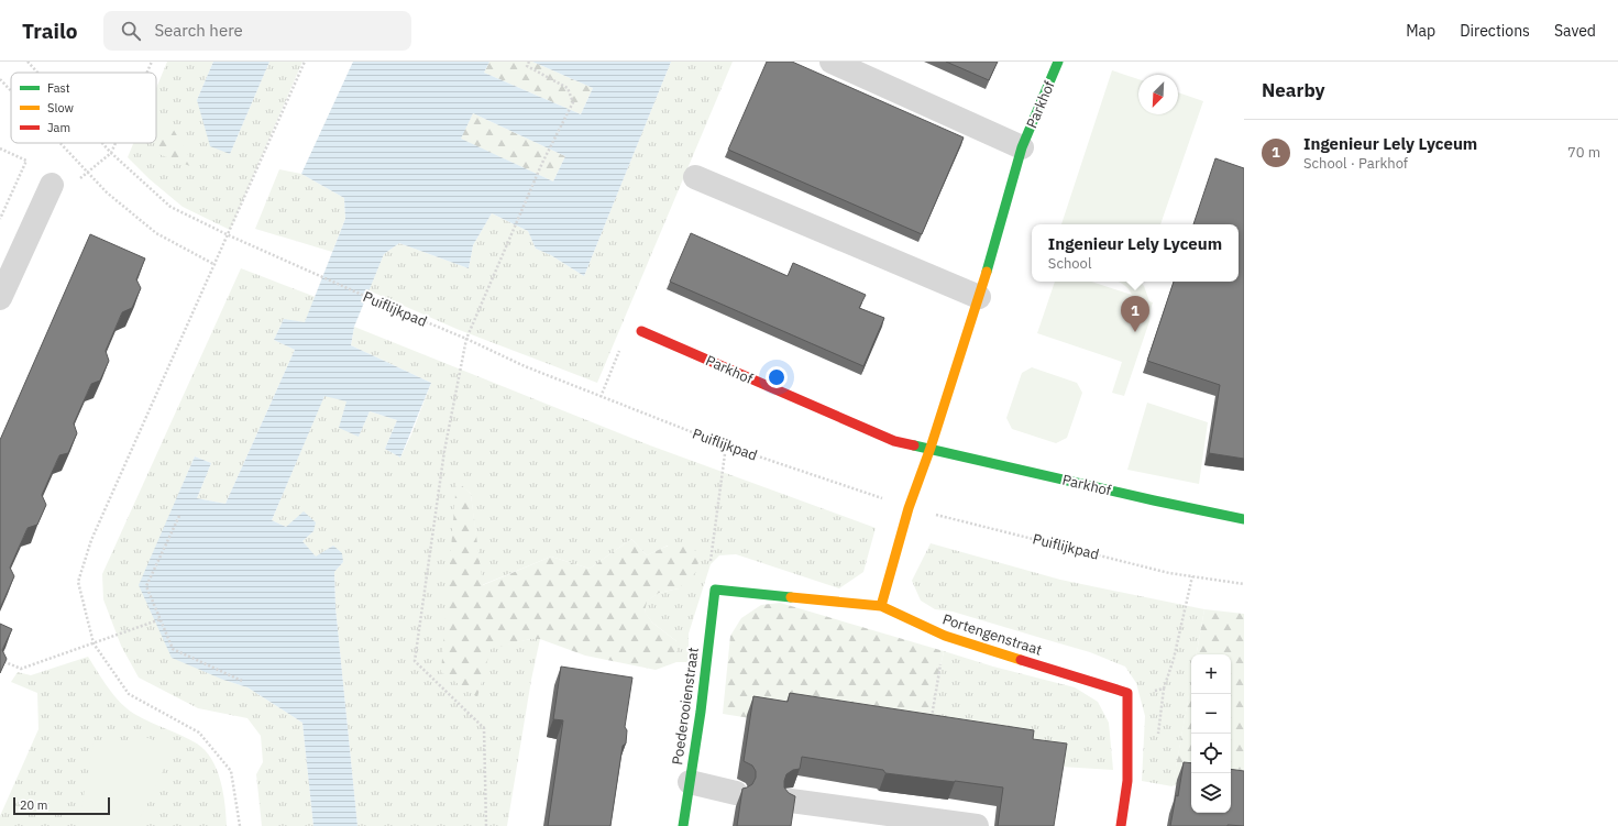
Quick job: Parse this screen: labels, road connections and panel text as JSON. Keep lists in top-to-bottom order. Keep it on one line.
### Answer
{"streets":{"street":["Parkhof","Portengenstraat","Poederooienstraat"],"path":["Puiflijkpad"]},"crossings":[["Parkhof","Puiflijkpad"],["Parkhof","Portengenstraat"],["Portengenstraat","Poederooienstraat"]],"legend":["Fast","Slow","Jam"],"scale_bar":"20 m","north":"bottom left","page":{"header":"Trailo","search":"Search here","nav":["Map","Directions","Saved"],"heading":"Nearby","list":[{"mark":"1","name":"Ingenieur Lely Lyceum","note":"School · Parkhof","value":"70 m"}],"popup":["Ingenieur Lely Lyceum","School"],"pins":"1","map_buttons":["+","−"],"scale":"20 m"}}
